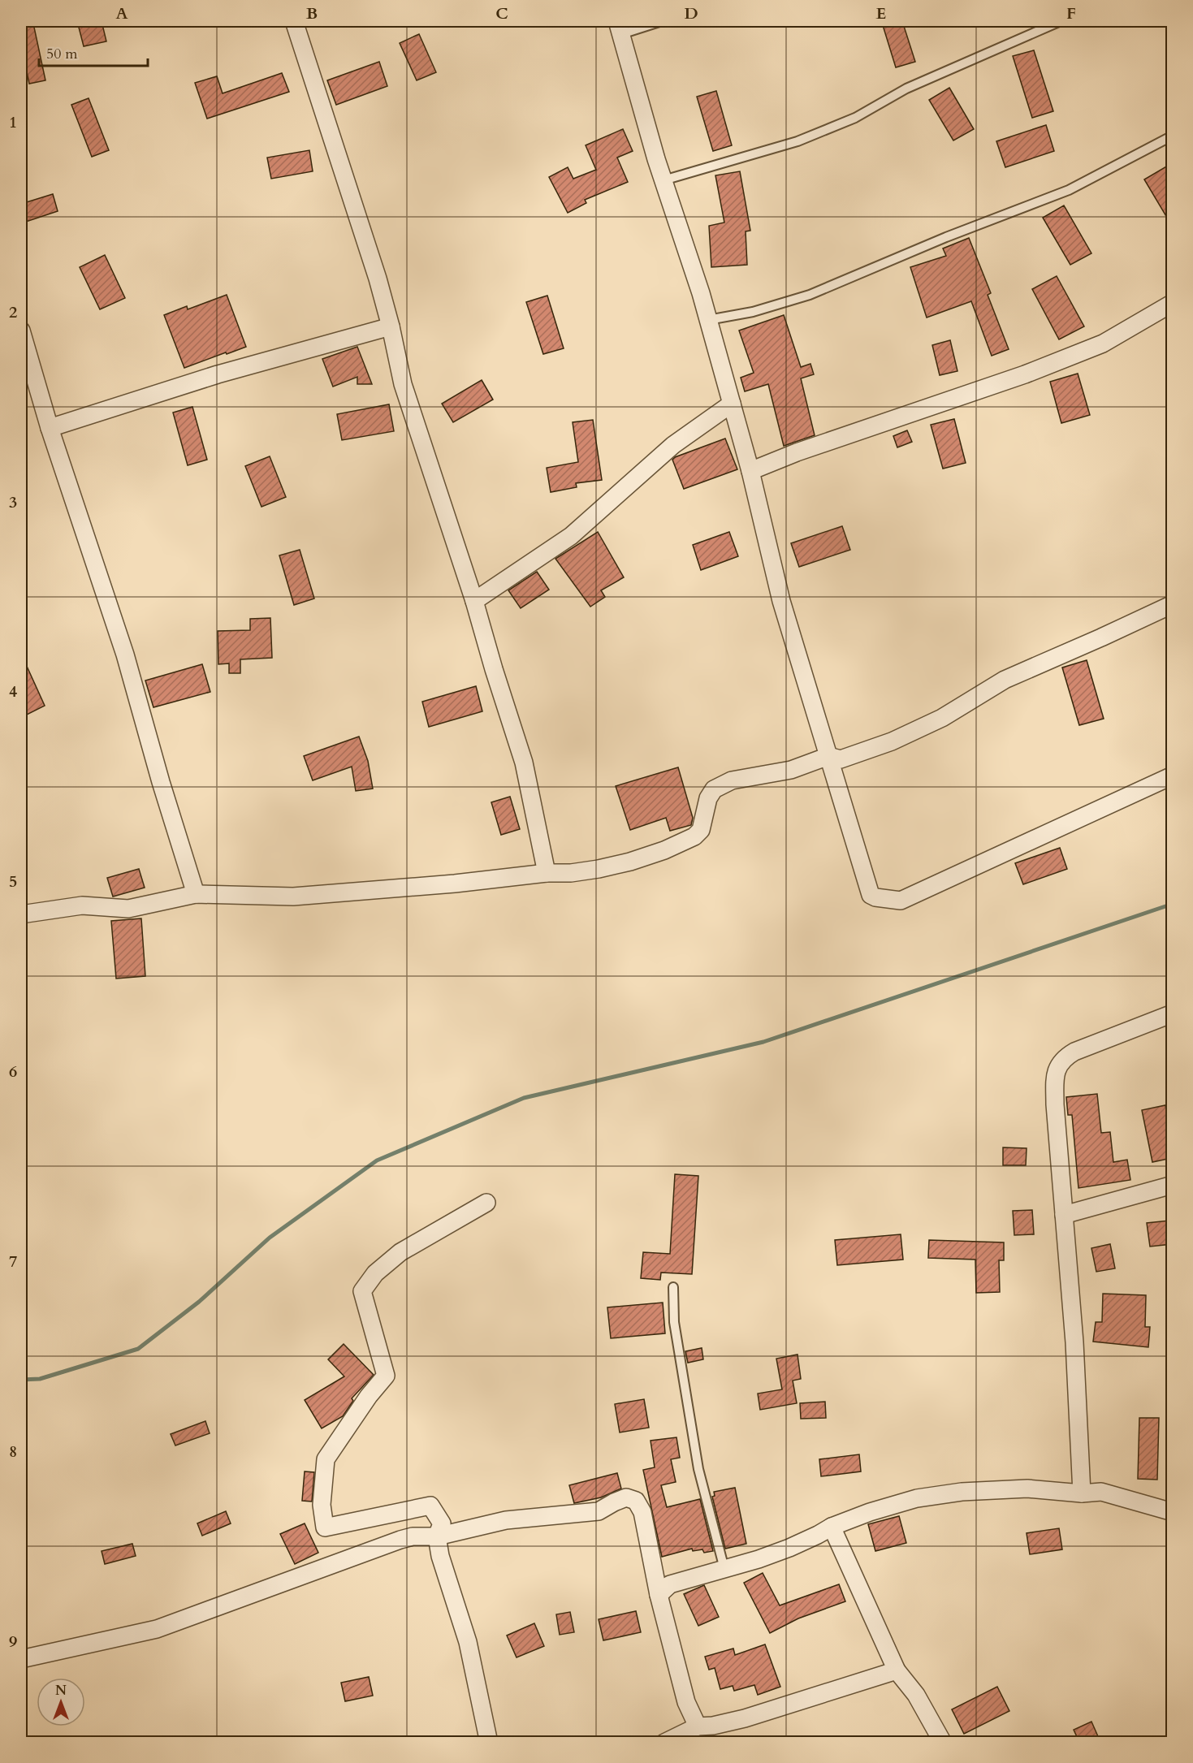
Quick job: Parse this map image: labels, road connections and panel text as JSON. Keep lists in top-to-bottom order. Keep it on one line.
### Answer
{"scale_bar":"50 m","north":"top","grid":{"columns":["A","B","C","D","E","F"],"rows":["1","2","3","4","5","6","7","8","9"]}}
